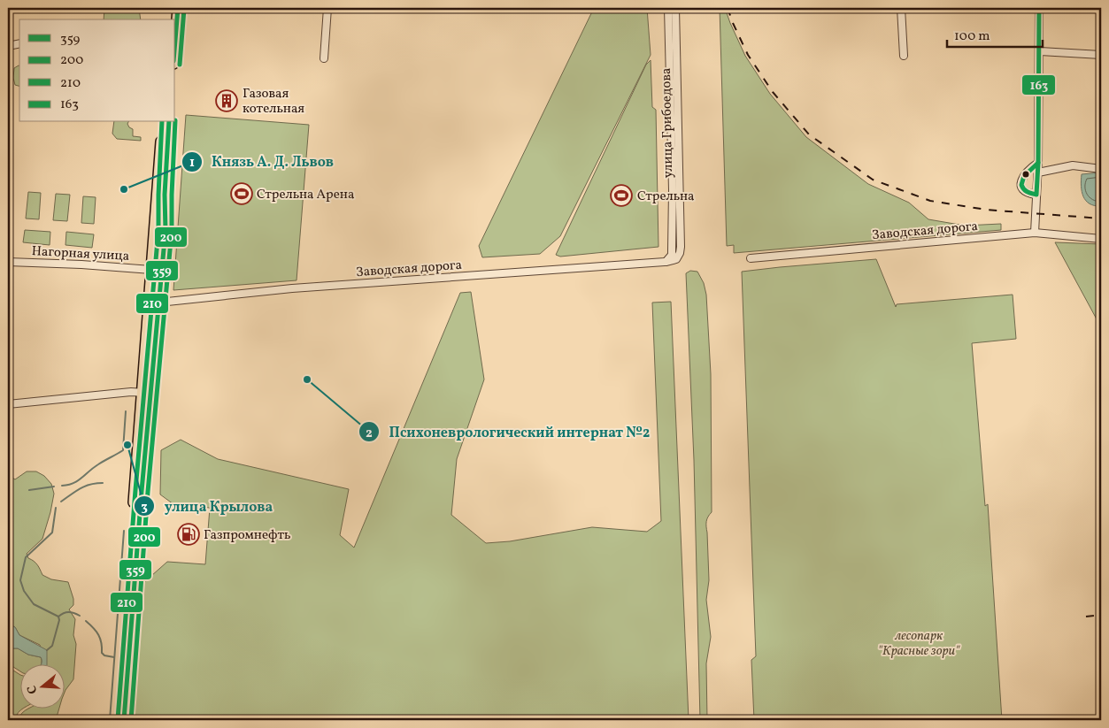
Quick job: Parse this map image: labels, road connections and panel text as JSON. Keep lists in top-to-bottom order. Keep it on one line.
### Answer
{"streets":{"street":["улица Грибоедова","Заводская дорога","Нагорная улица"]},"crossings":[["улица Грибоедова","Заводская дорога"]],"parks":["лесопарк \"Красные зори\""],"places":{"building":["Газовая котельная"],"other":["Князь А. Д. Львов","Психоневрологический интернат №2","улица Крылова"],"sports":["Стрельна Арена","Стрельна"],"fuel station":["Газпромнефть"]},"lines":["transit line 359","transit line 163","transit line 200","transit line 210"],"legend":["359","200","210","163"],"scale_bar":"100 m","north":"left"}
